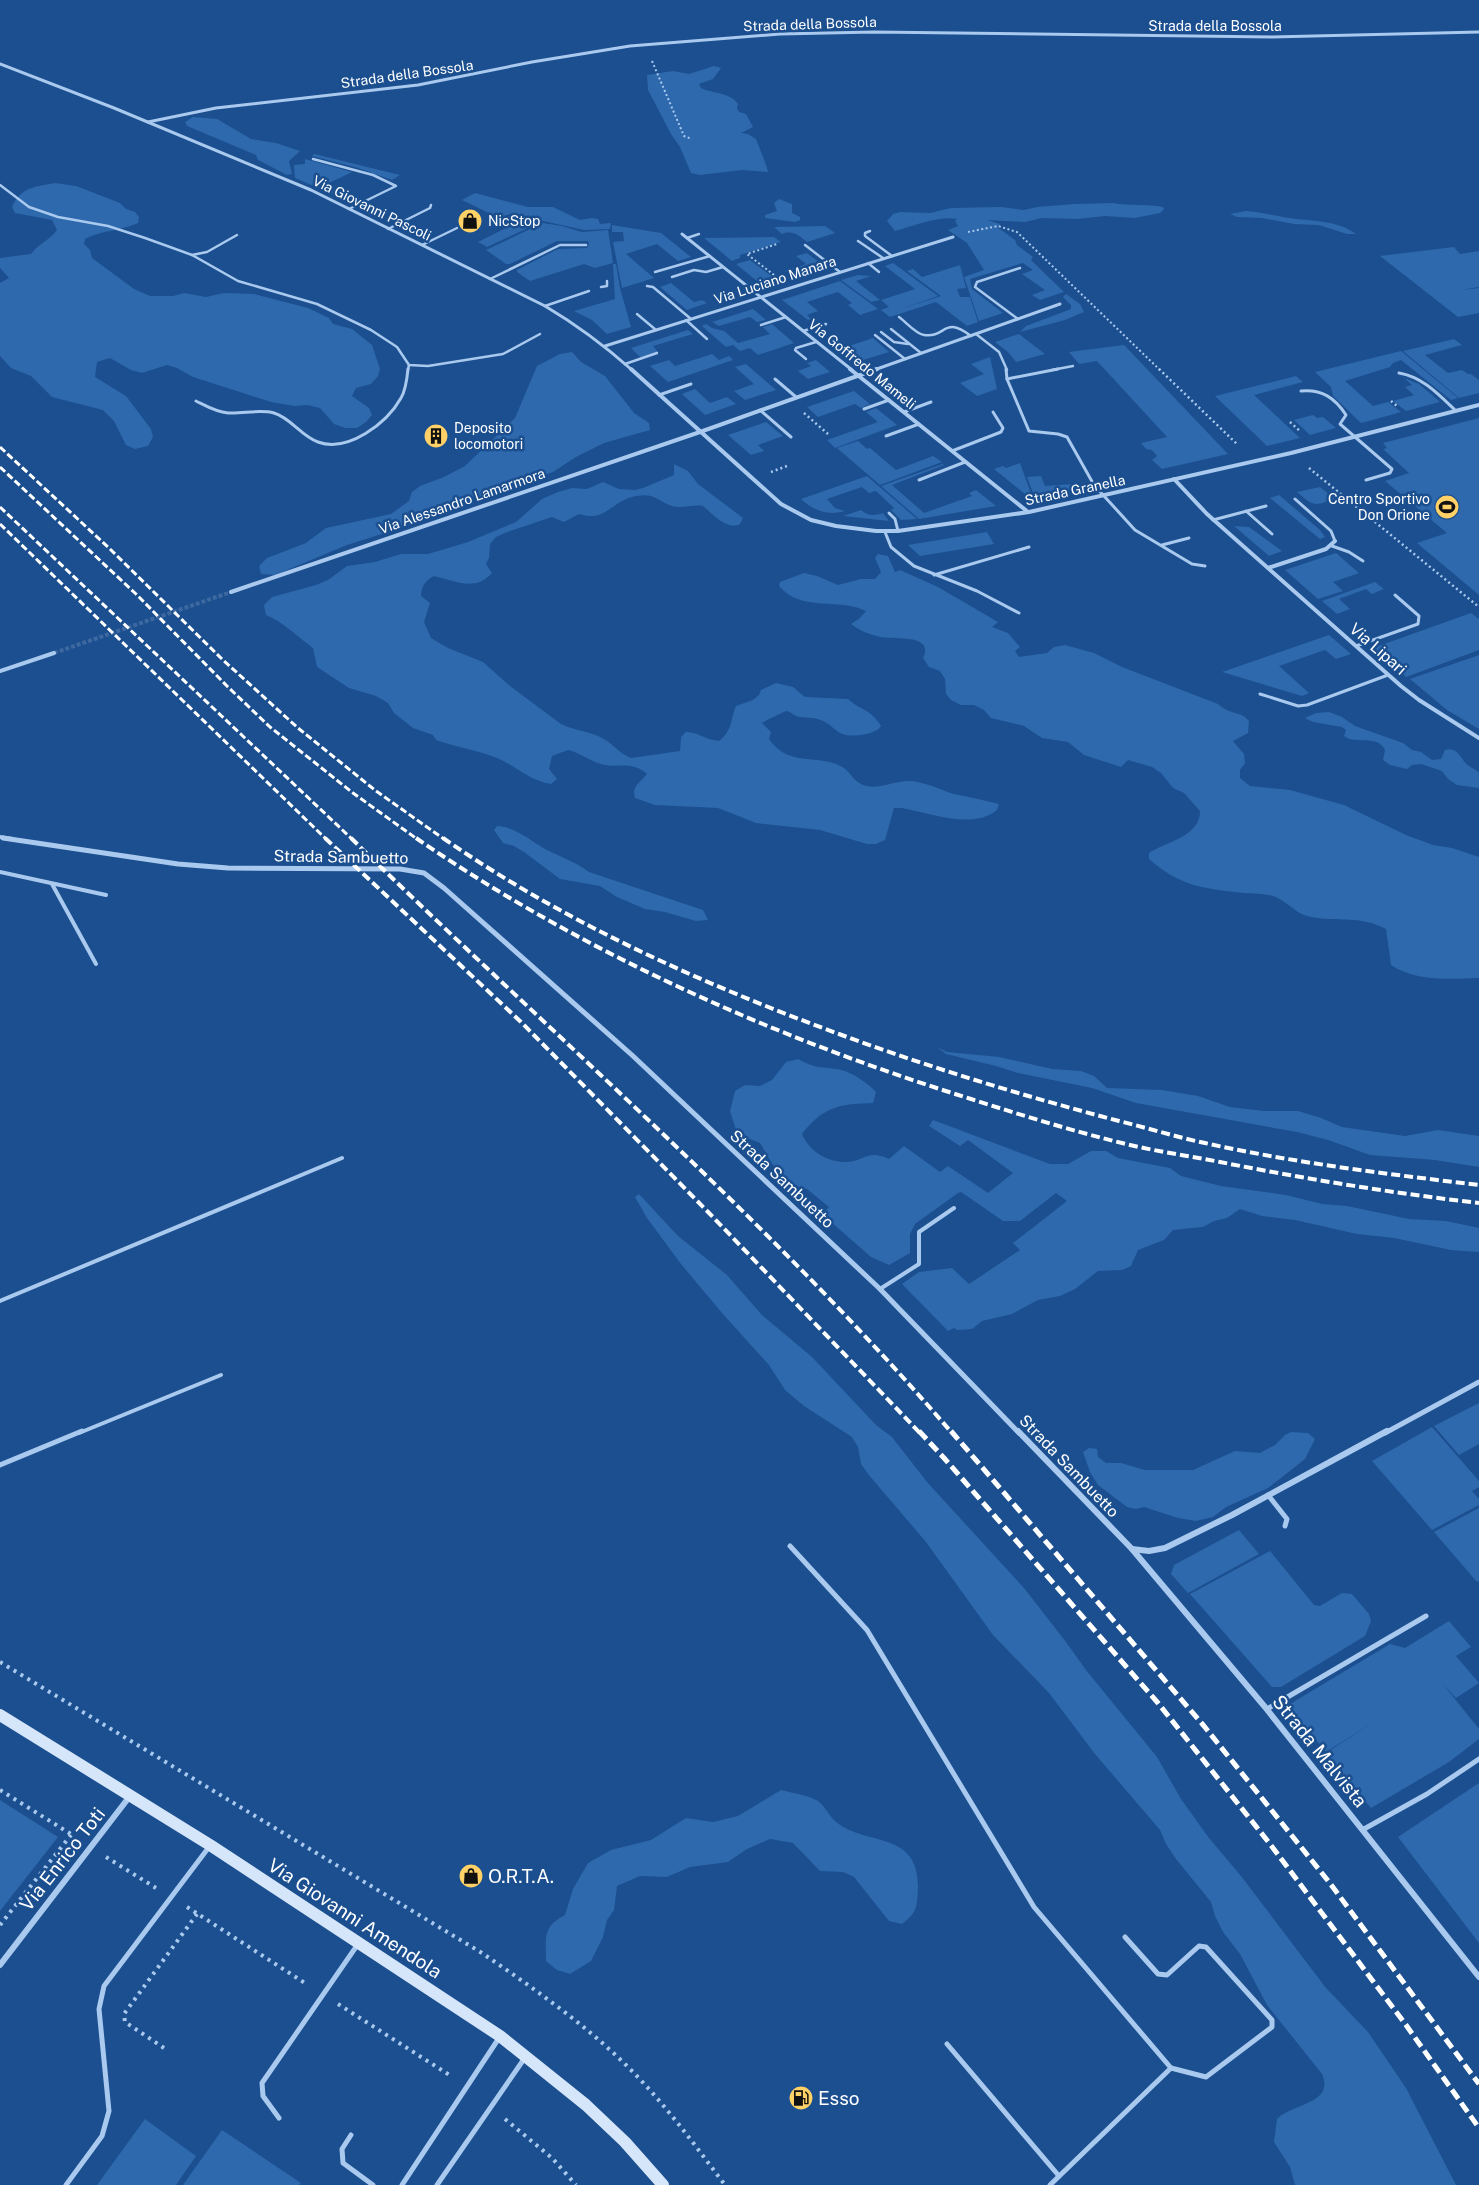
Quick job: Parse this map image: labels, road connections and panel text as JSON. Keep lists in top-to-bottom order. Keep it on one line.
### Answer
{"streets":{"main road":["Via Giovanni Amendola"],"street":["Strada della Bossola","Via Giovanni Pascoli","Via Luciano Manara","Via Goffredo Mameli","Strada Granella","Via Alessandro Lamarmora","Via Lipari","Strada Sambuetto","Strada Malvista","Via Enrico Toti"]},"crossings":[["Strada della Bossola","Via Giovanni Pascoli"],["Via Giovanni Pascoli","Via Luciano Manara"],["Via Giovanni Pascoli","Strada Granella"],["Via Giovanni Pascoli","Via Alessandro Lamarmora"],["Via Luciano Manara","Via Goffredo Mameli"],["Via Goffredo Mameli","Strada Granella"],["Via Goffredo Mameli","Via Alessandro Lamarmora"],["Strada Granella","Via Alessandro Lamarmora"],["Strada Granella","Via Lipari"],["Strada Sambuetto","Strada Malvista"],["Via Enrico Toti","Via Giovanni Amendola"]],"places":{"shop":["NicStop","O.R.T.A."],"building":["Deposito locomotori"],"sports":["Centro Sportivo Don Orione"],"fuel station":["Esso"]}}
